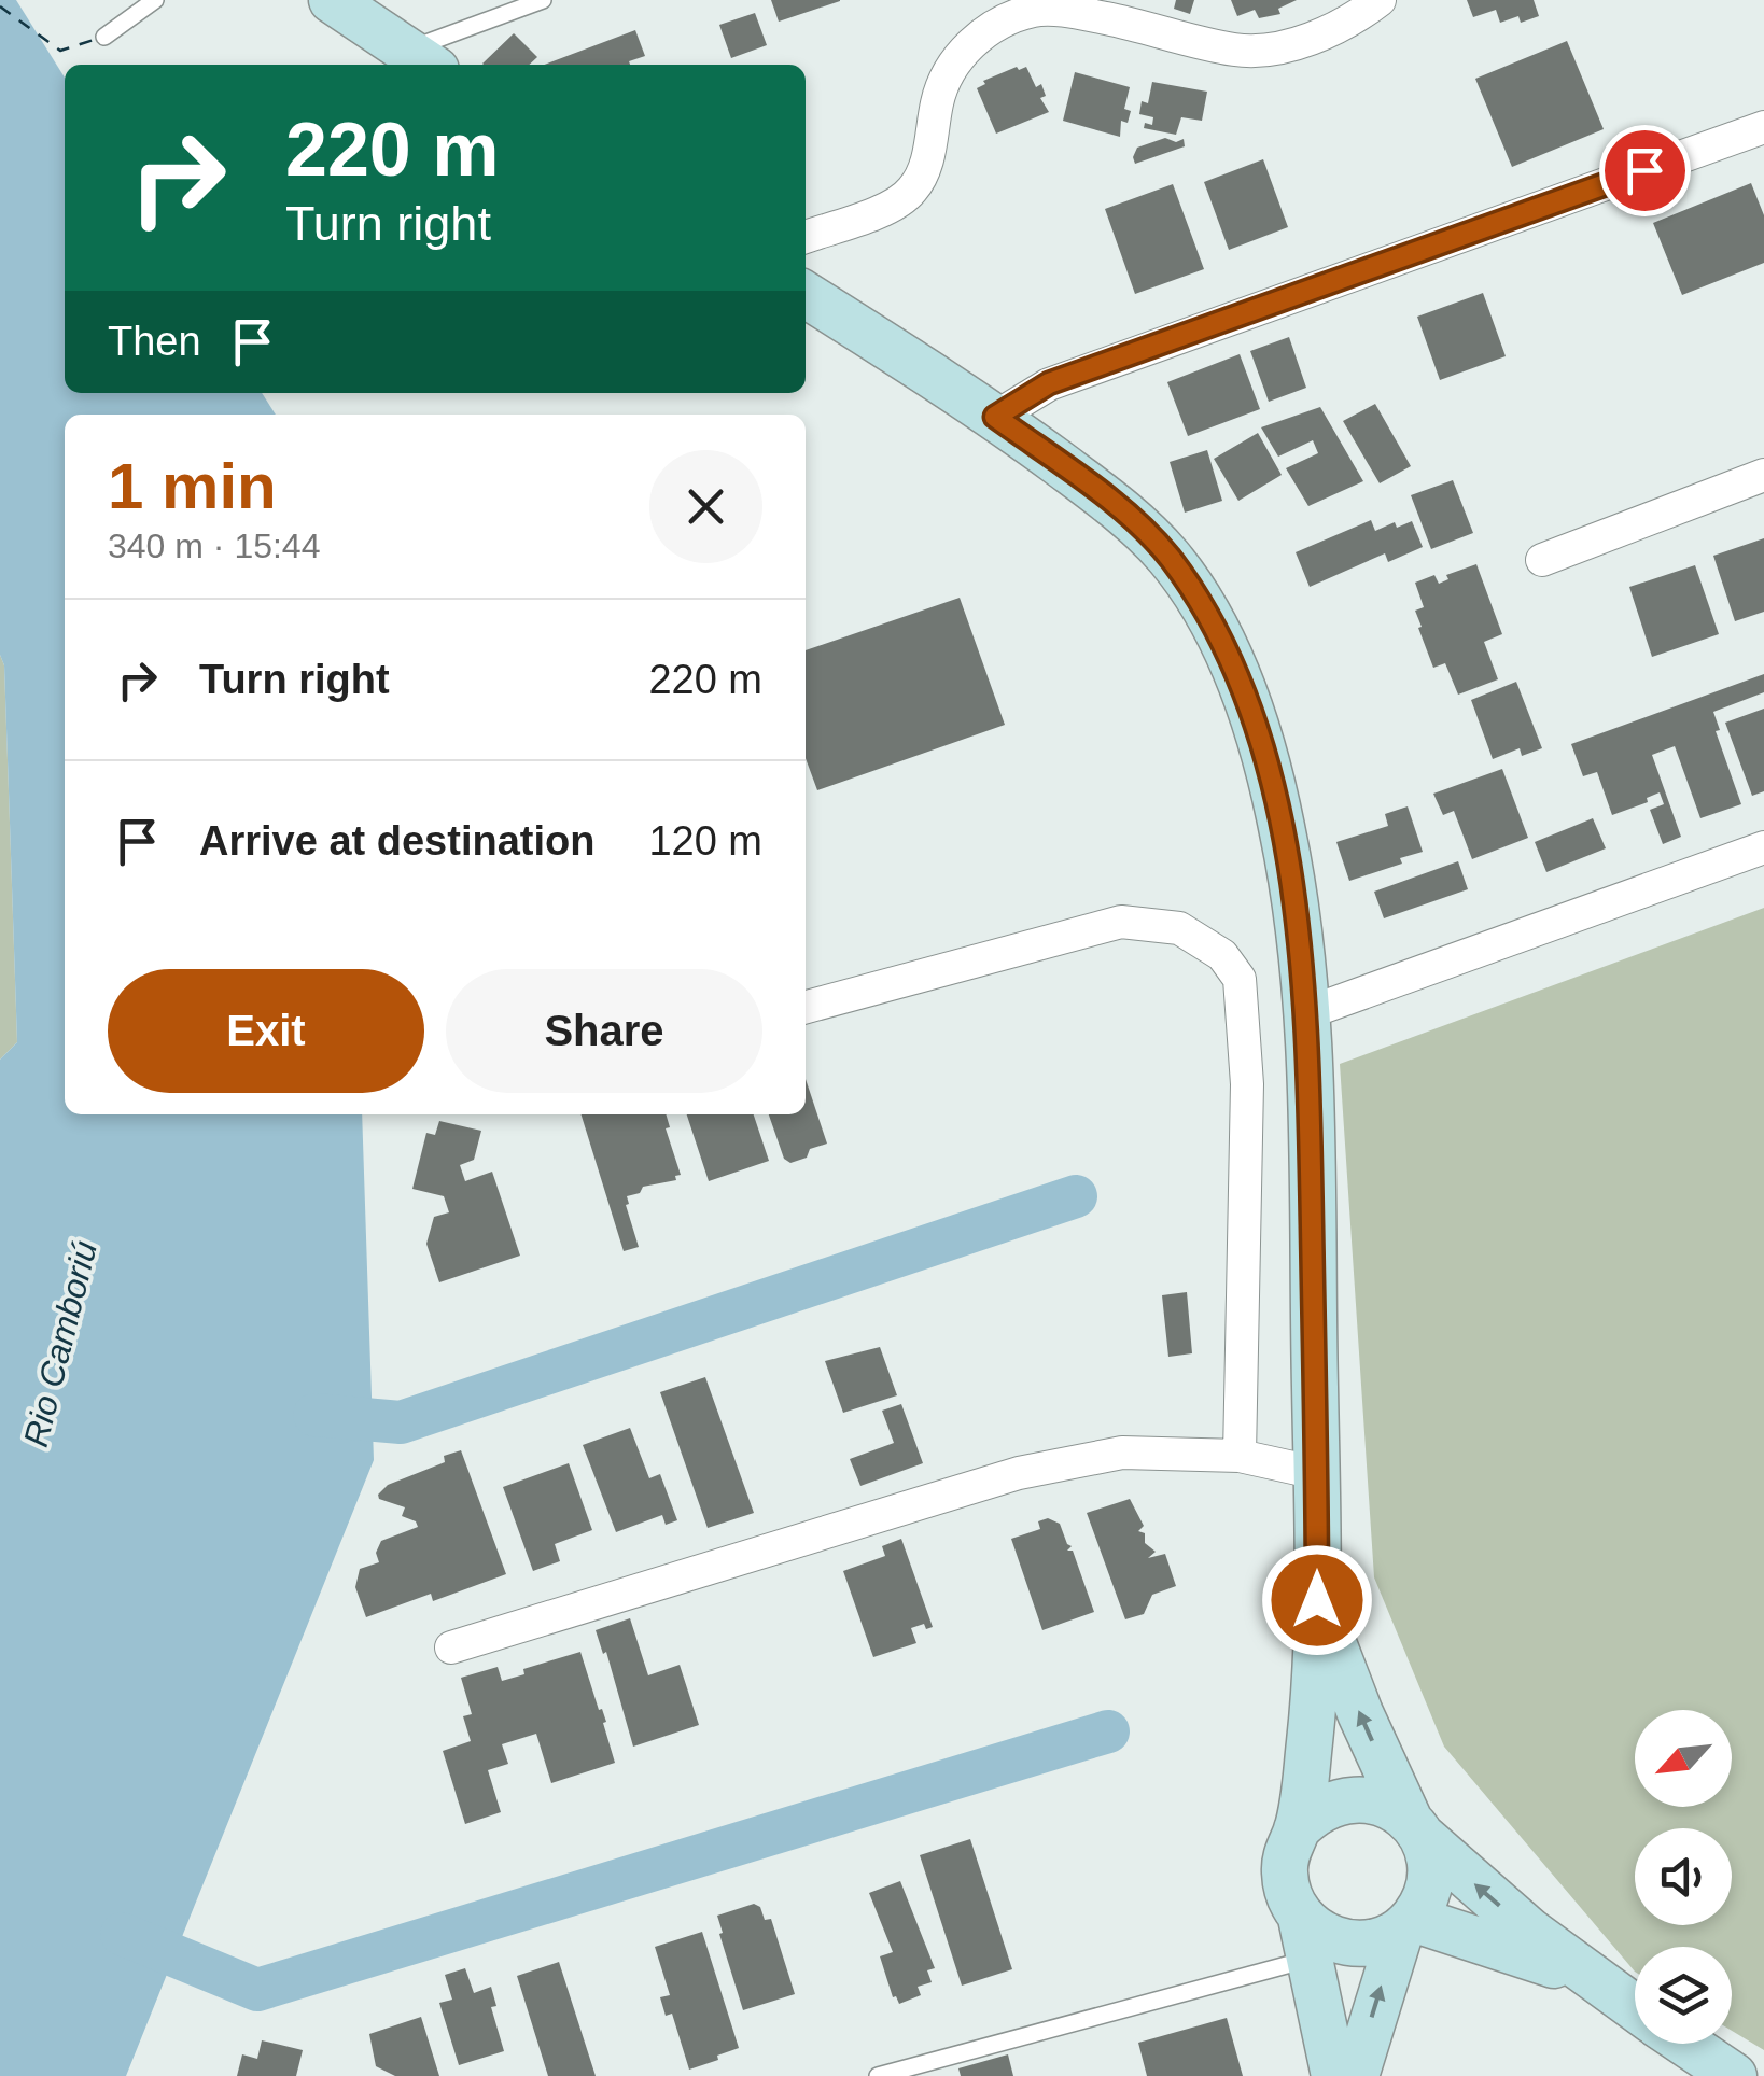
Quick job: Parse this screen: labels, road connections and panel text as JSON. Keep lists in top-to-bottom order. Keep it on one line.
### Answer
{"water":["Rio Camboriú"],"north":"bottom left","page":{"turn":["220 m","Turn right"],"then":"Then","heading":["1 min","340 m · 15:44"],"list":[{"name":"Turn right","value":"220 m"},{"name":"Arrive at destination","value":"120 m"}],"buttons":["Exit","Share"]}}
